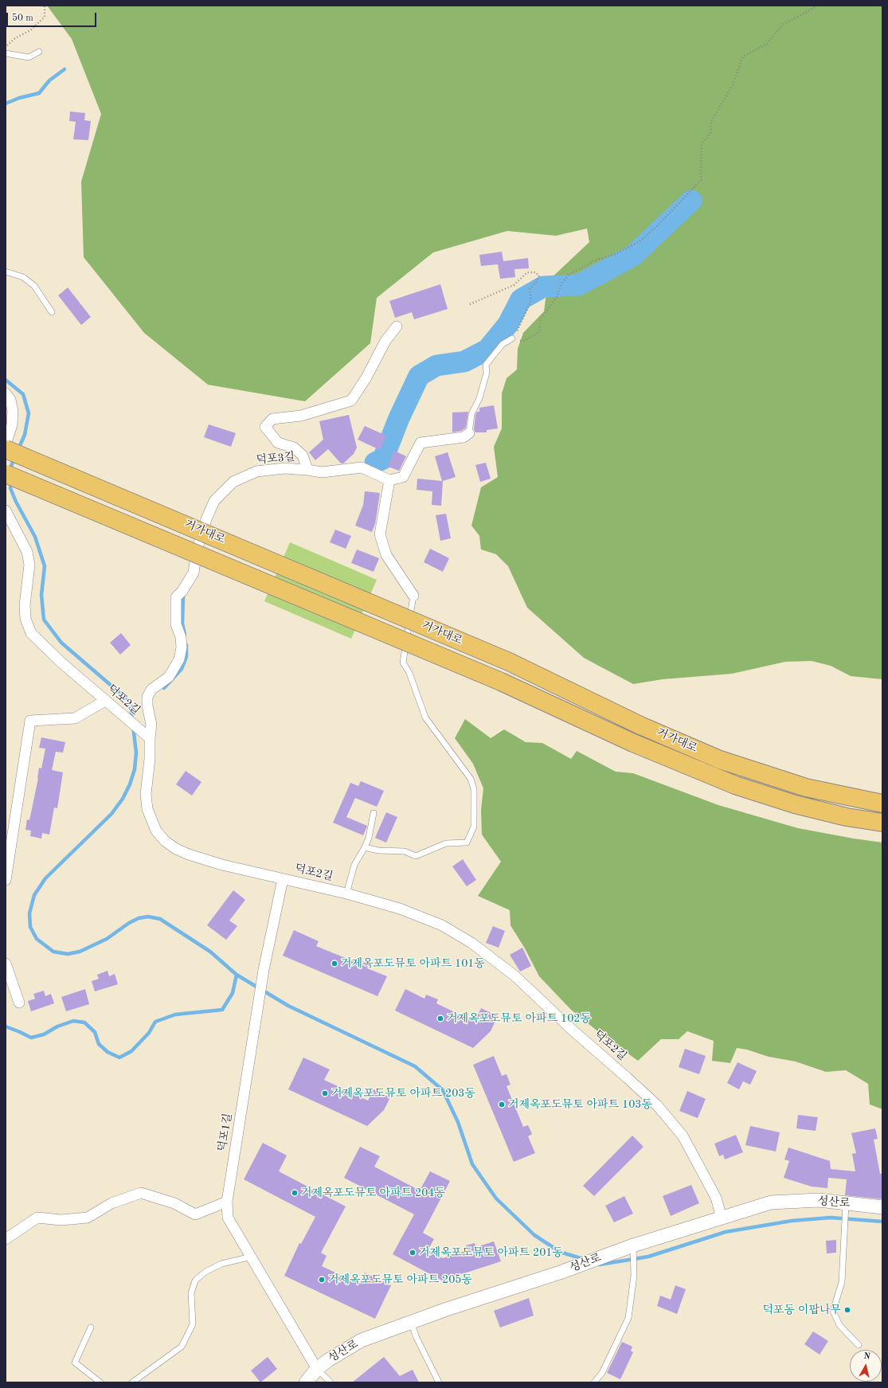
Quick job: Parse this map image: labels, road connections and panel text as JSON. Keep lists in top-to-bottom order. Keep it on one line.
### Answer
{"streets":{"highway":["거가대로"],"street":["덕포3길","덕포2길","덕포1길","성산로"]},"crossings":[["덕포3길","덕포2길"],["덕포2길","덕포1길"],["덕포2길","성산로"],["덕포1길","성산로"]],"places":["거제옥포도뮤토 아파트 101동","거제옥포도뮤토 아파트 102동","거제옥포도뮤토 아파트 203동","거제옥포도뮤토 아파트 103동","거제옥포도뮤토 아파트 204동","거제옥포도뮤토 아파트 201동","거제옥포도뮤토 아파트 205동","덕포동 이팝나무"],"scale_bar":"50 m","north":"top"}
